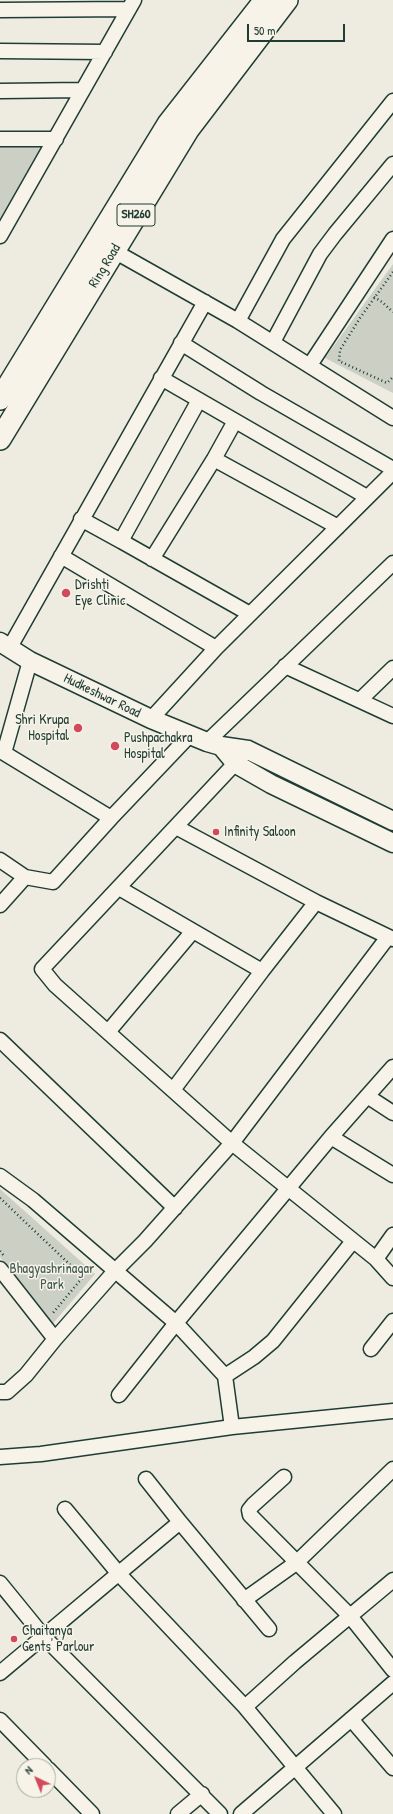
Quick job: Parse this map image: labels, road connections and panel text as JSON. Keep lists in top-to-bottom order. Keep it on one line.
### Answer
{"streets":{"highway":["SH260","Ring Road"],"main road":["Hudkeshwar Road"]},"parks":["Bhagyashrinagar Park"],"places":["Drishti Eye Clinic","Shri Krupa Hospital","Pushpachakra Hospital","Infinity Saloon","Chaitanya Gents' Parlour"],"scale_bar":"50 m","north":"top left"}
